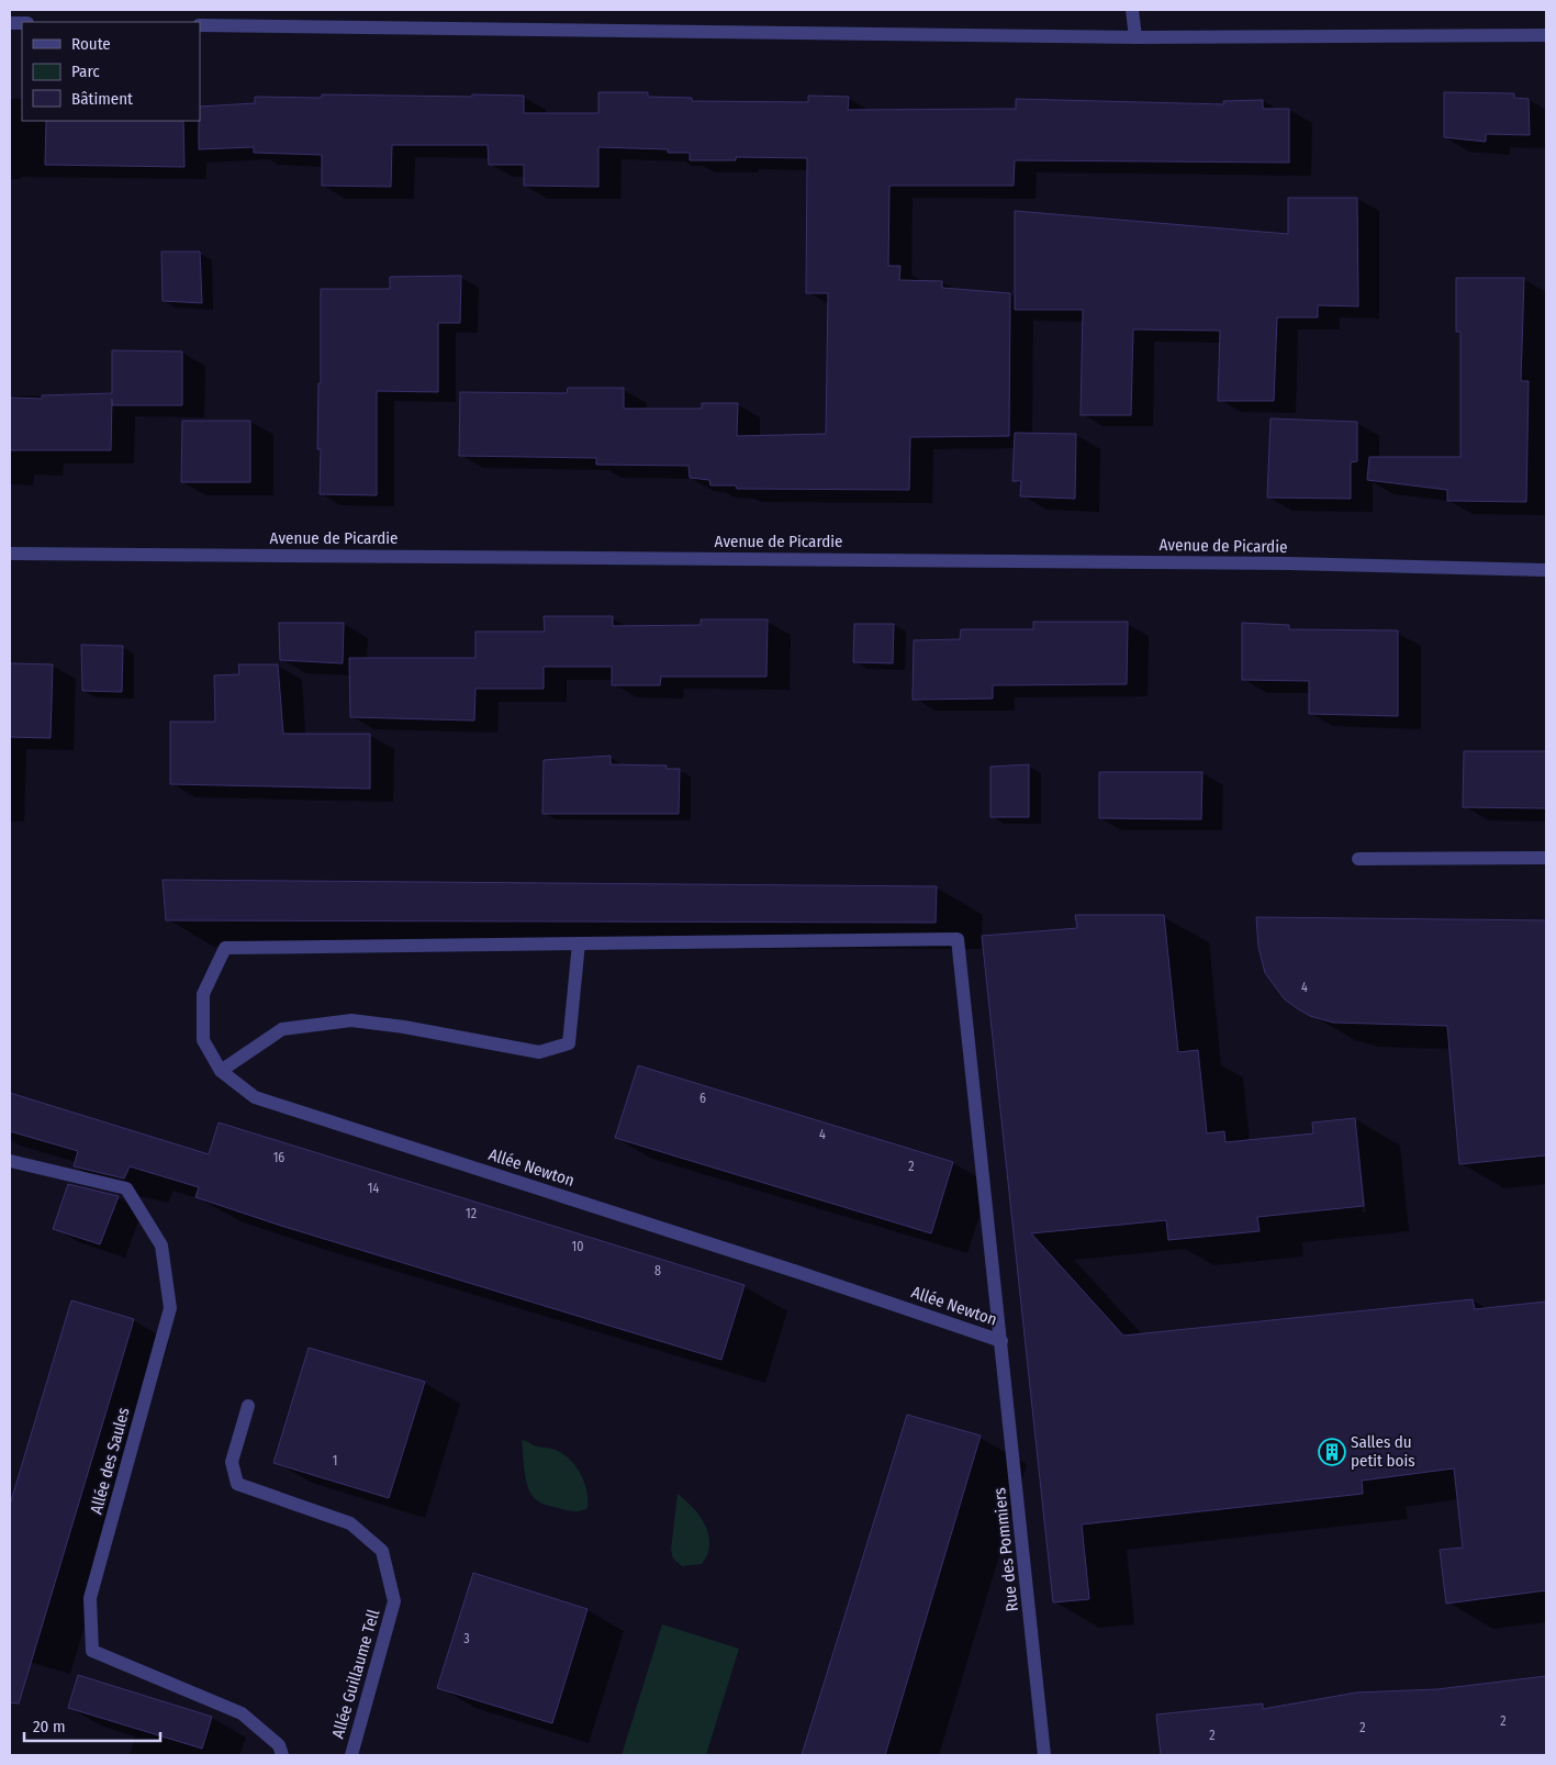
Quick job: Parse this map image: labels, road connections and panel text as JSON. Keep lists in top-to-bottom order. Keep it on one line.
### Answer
{"streets":{"street":["Avenue de Picardie","Allée Newton","Allée des Saules","Rue des Pommiers","Allée Guillaume Tell"]},"crossings":[["Allée Newton","Rue des Pommiers"]],"places":{"building":["Salles du petit bois"]},"house_numbers":["4","6","4","16","2","14","12","10","8","1","3","2","2","2"],"legend":["Route","Parc","Bâtiment"],"scale_bar":"20 m"}
